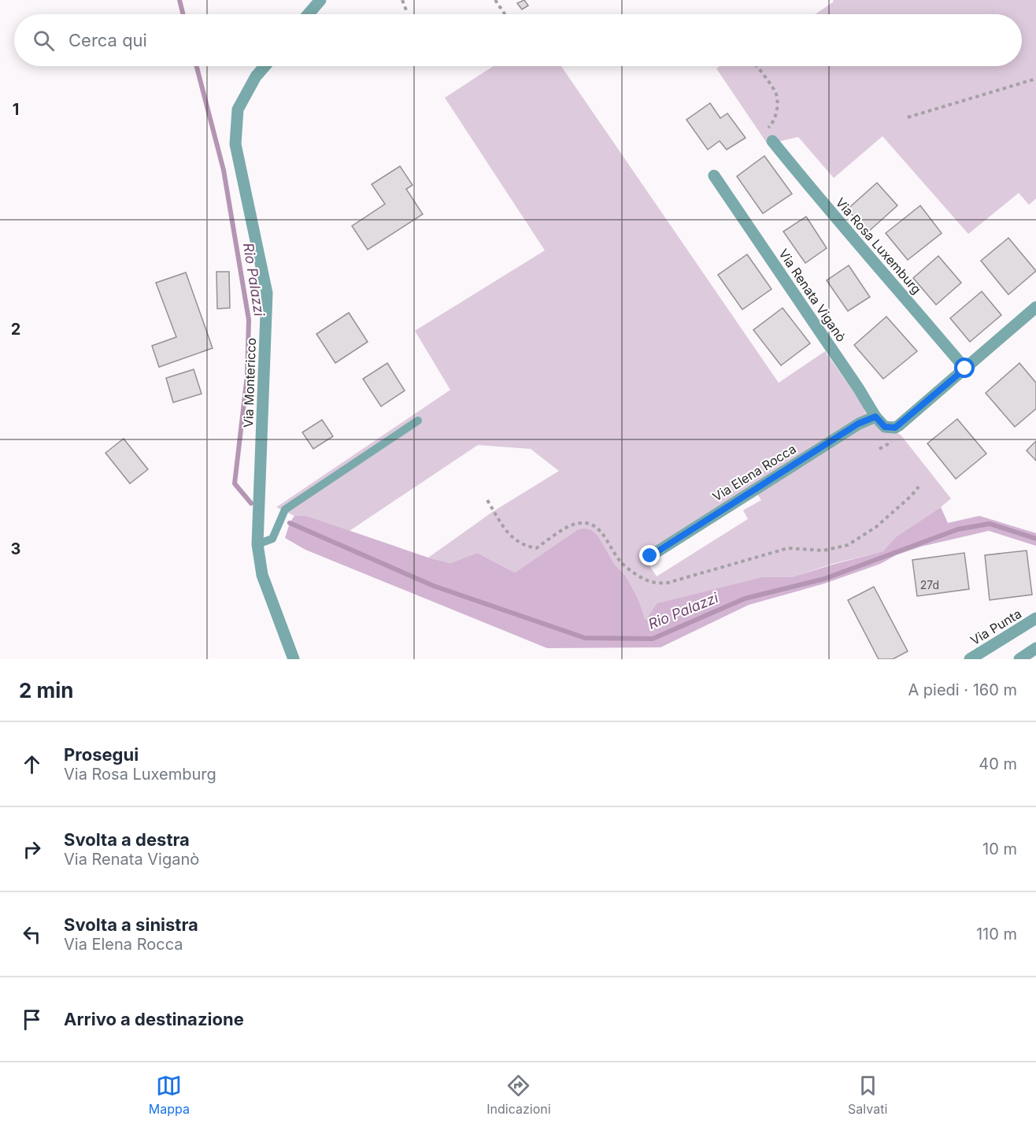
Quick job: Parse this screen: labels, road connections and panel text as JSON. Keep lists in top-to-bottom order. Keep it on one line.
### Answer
{"streets":{"street":["Via Rosa Luxemburg","Via Renata Viganò","Via Montericco","Via Elena Rocca","Via Punta"]},"crossings":[["Via Rosa Luxemburg","Via Renata Viganò"],["Via Renata Viganò","Via Elena Rocca"]],"water":["Rio Palazzi"],"house_numbers":["27d"],"page":{"search":"Cerca qui","heading":["2 min","A piedi · 160 m"],"list":[["Prosegui","Via Rosa Luxemburg","40 m"],["Svolta a destra","Via Renata Viganò","10 m"],["Svolta a sinistra","Via Elena Rocca","110 m"],"Arrivo a destinazione"],"nav":["Mappa","Indicazioni","Salvati"]},"grid":{"rows":["1","2","3"]}}
